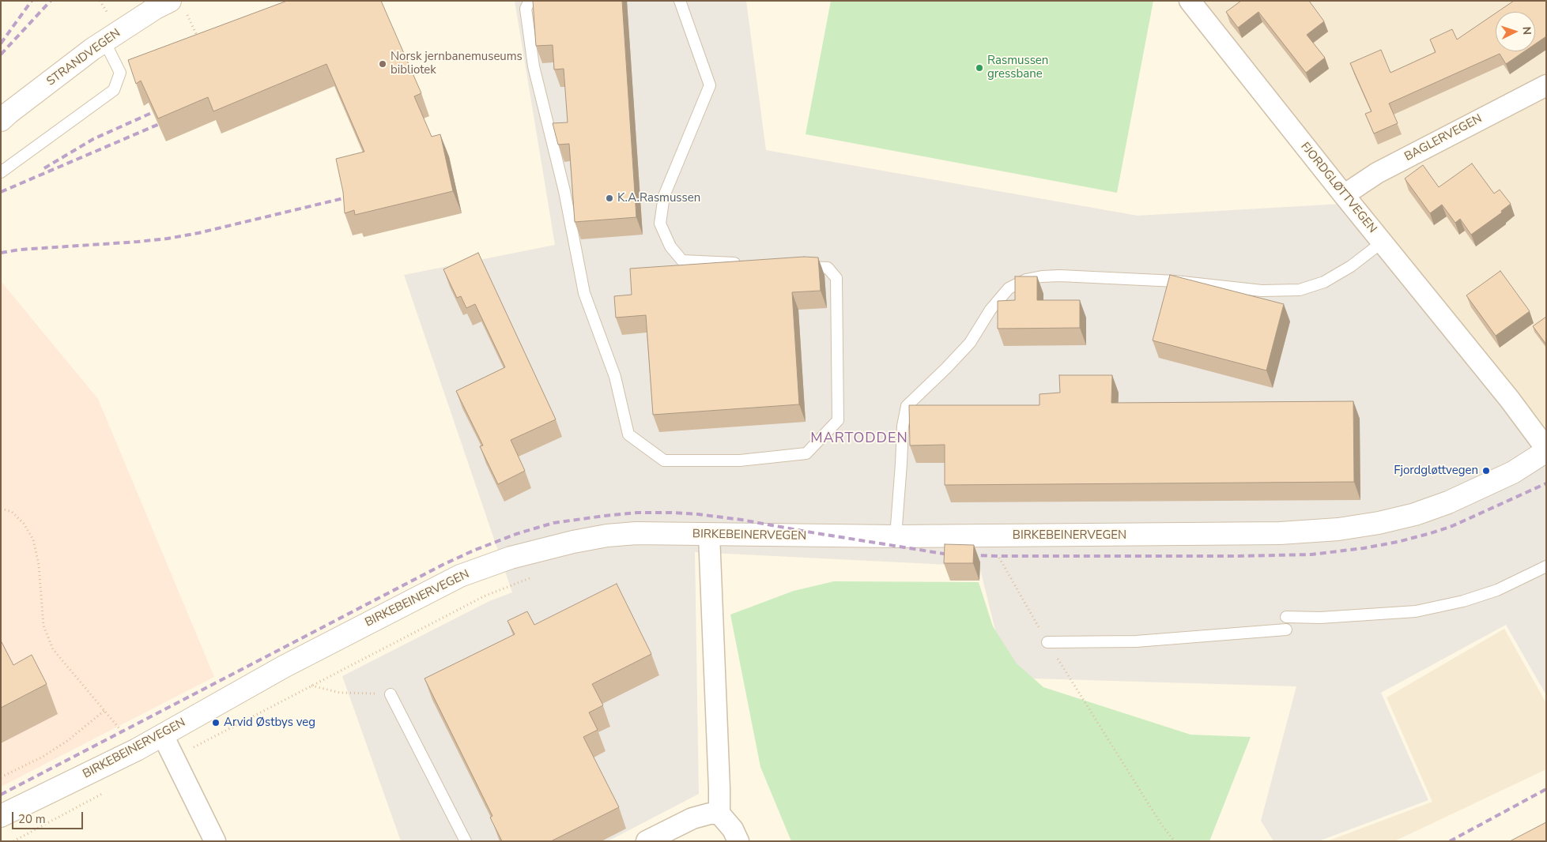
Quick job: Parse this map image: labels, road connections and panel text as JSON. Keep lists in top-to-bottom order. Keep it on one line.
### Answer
{"streets":{"street":["STRANDVEGEN","BAGLERVEGEN","FJORDGLØTTVEGEN","BIRKEBEINERVEGEN"]},"crossings":[["BAGLERVEGEN","FJORDGLØTTVEGEN"],["FJORDGLØTTVEGEN","BIRKEBEINERVEGEN"]],"districts":["MARTODDEN"],"places":["Norsk jernbanemuseums bibliotek","Rasmussen gressbane","K.A.Rasmussen","Fjordgløttvegen","Arvid Østbys veg"],"scale_bar":"20 m","north":"right"}
